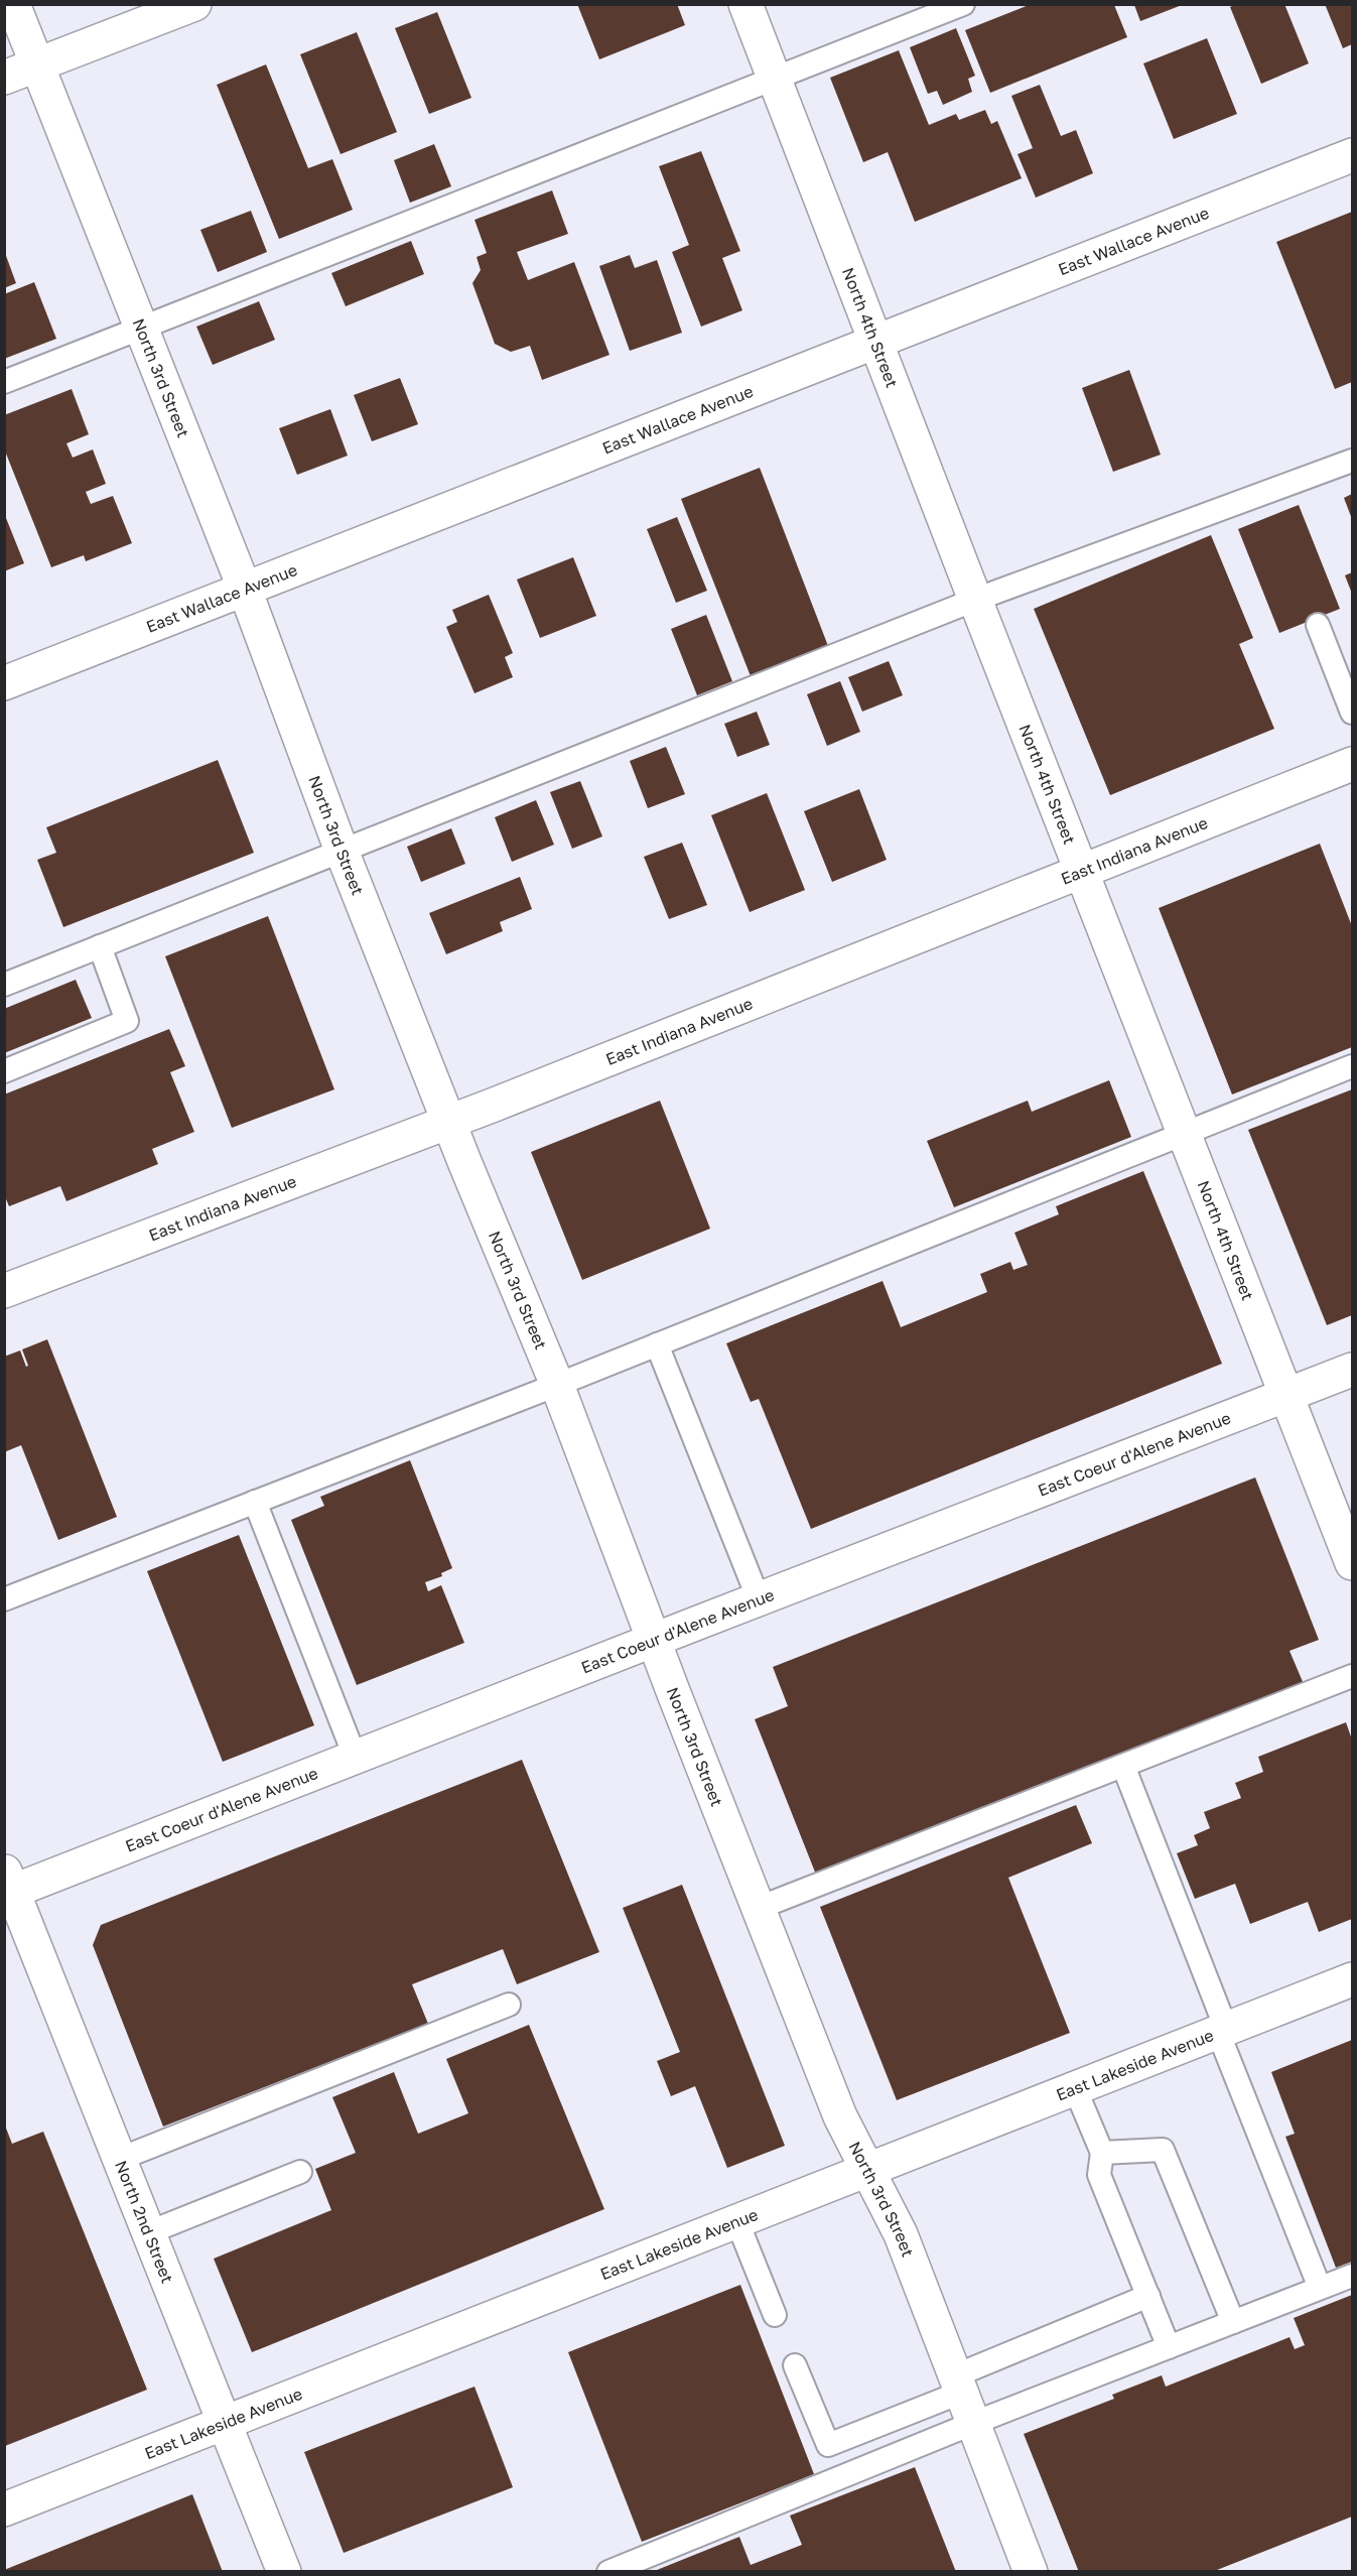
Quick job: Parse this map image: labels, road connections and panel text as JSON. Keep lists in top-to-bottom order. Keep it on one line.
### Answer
{"streets":{"street":["East Wallace Avenue","North 4th Street","North 3rd Street","East Indiana Avenue","East Coeur d'Alene Avenue","East Lakeside Avenue","North 2nd Street"]},"crossings":[["East Wallace Avenue","North 4th Street"],["East Wallace Avenue","North 3rd Street"],["North 4th Street","East Indiana Avenue"],["North 4th Street","East Coeur d'Alene Avenue"],["North 3rd Street","East Indiana Avenue"],["North 3rd Street","East Coeur d'Alene Avenue"],["North 3rd Street","East Lakeside Avenue"],["East Coeur d'Alene Avenue","North 2nd Street"],["East Lakeside Avenue","North 2nd Street"]]}
